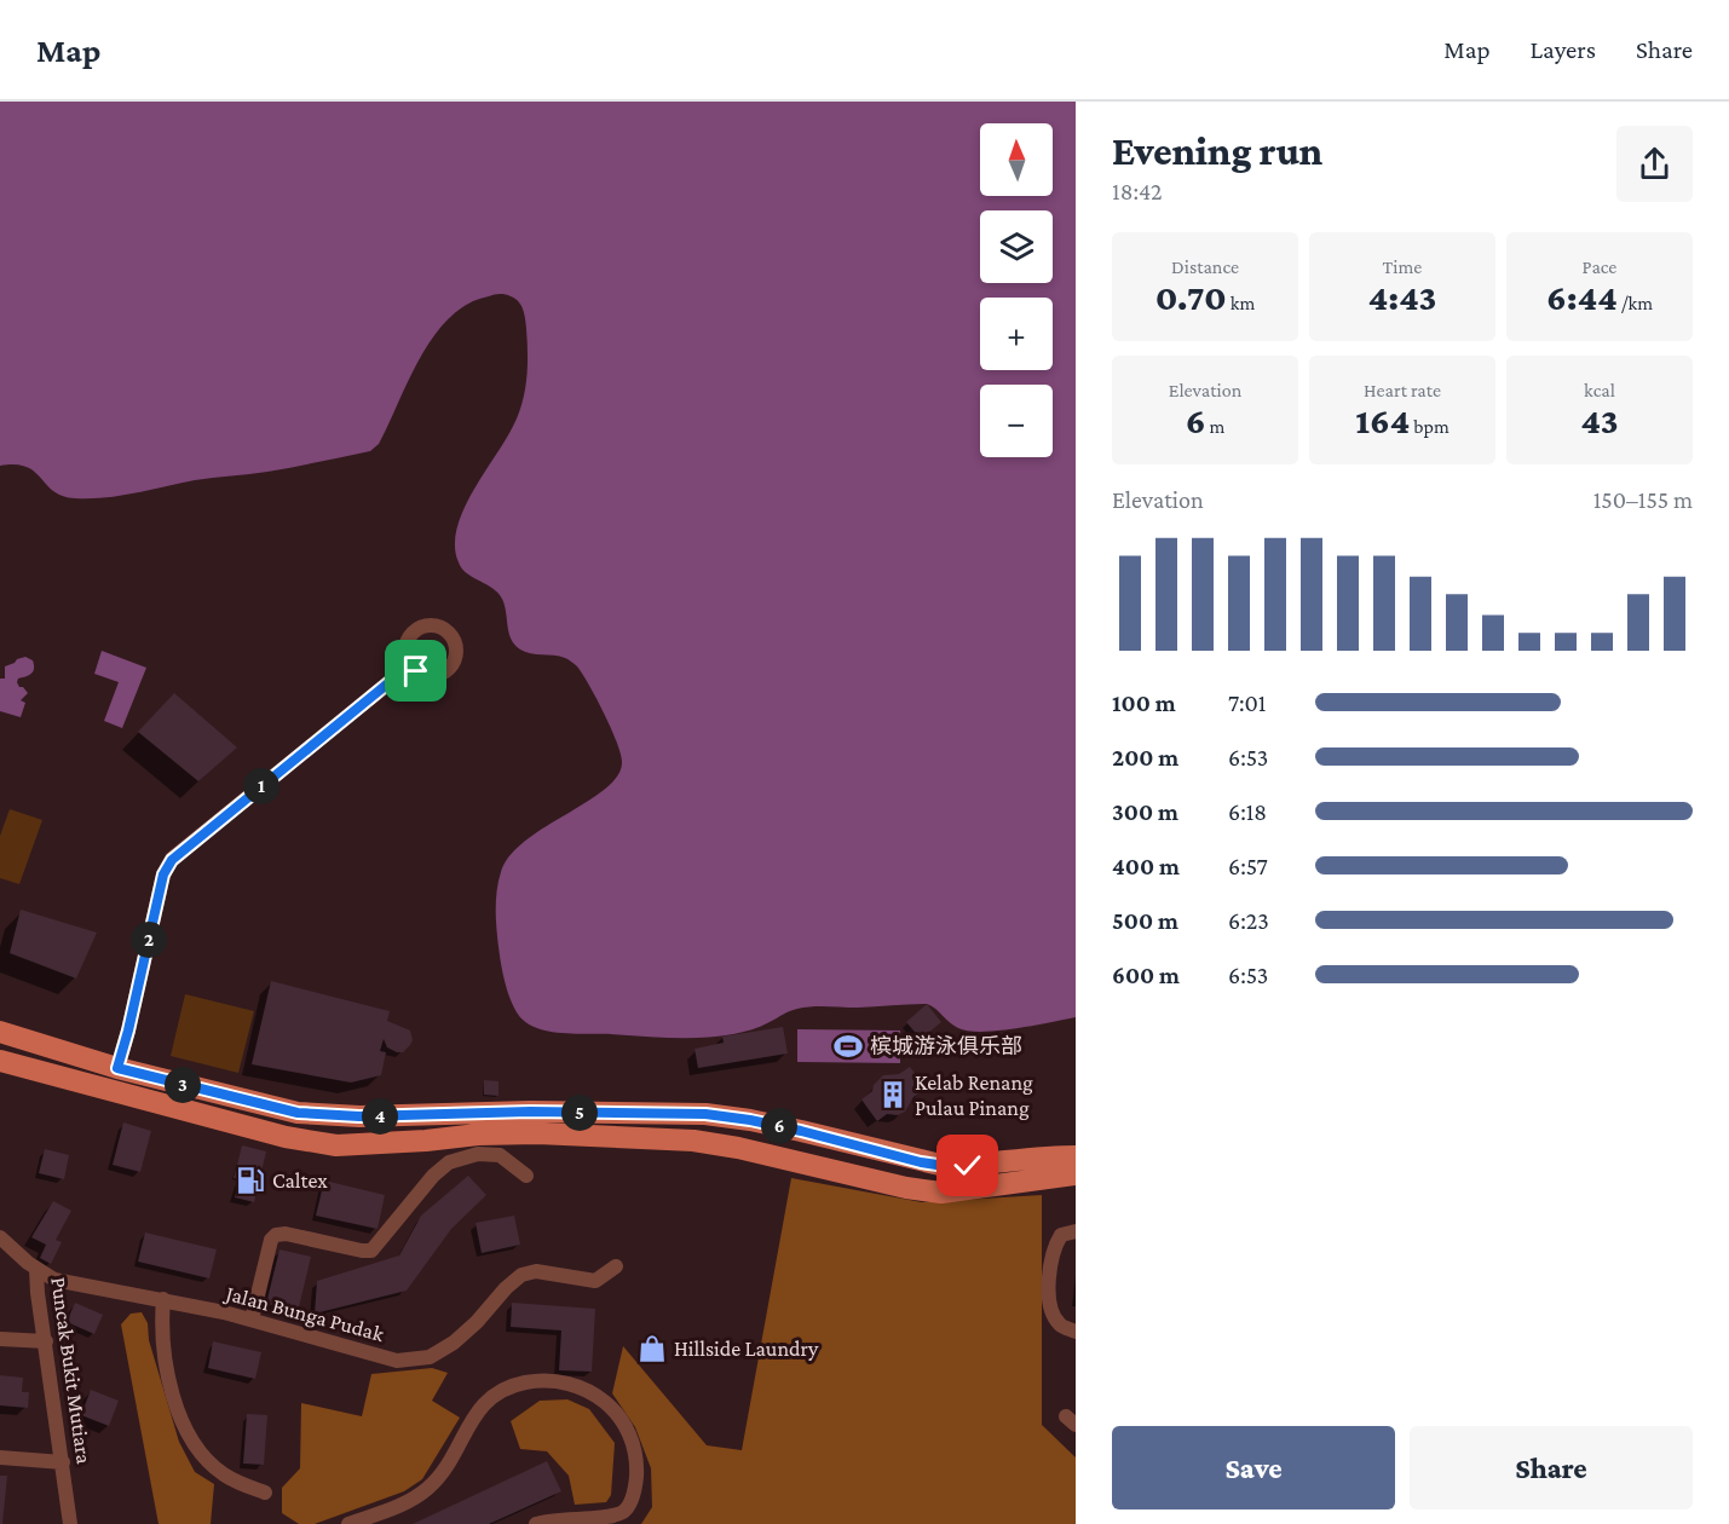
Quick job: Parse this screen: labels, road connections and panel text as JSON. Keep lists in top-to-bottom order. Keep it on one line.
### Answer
{"streets":{"street":["Jalan Bunga Pudak","Puncak Bukit Mutiara"]},"crossings":[["Jalan Bunga Pudak","Puncak Bukit Mutiara"]],"places":{"sports":["槟城游泳俱乐部"],"building":["Kelab Renang Pulau Pinang"],"fuel station":["Caltex"],"shop":["Hillside Laundry"]},"north":"top","page":{"header":"Map","nav":["Map","Layers","Share"],"heading":["Evening run","18:42"],"map_buttons":["+","−"],"stats":[["Distance","0.70 km"],["Time","4:43"],["Pace","6:44 /km"],["Elevation","6 m"],["Heart rate","164 bpm"],["kcal","43"]],"chart":["Elevation","150–155 m"],"list":[{"name":"100 m","note":"7:01"},{"name":"200 m","note":"6:53"},{"name":"300 m","note":"6:18"},{"name":"400 m","note":"6:57"},{"name":"500 m","note":"6:23"},{"name":"600 m","note":"6:53"}],"pins":["1","2","3","5","4","6"],"buttons":["Save","Share"]}}
